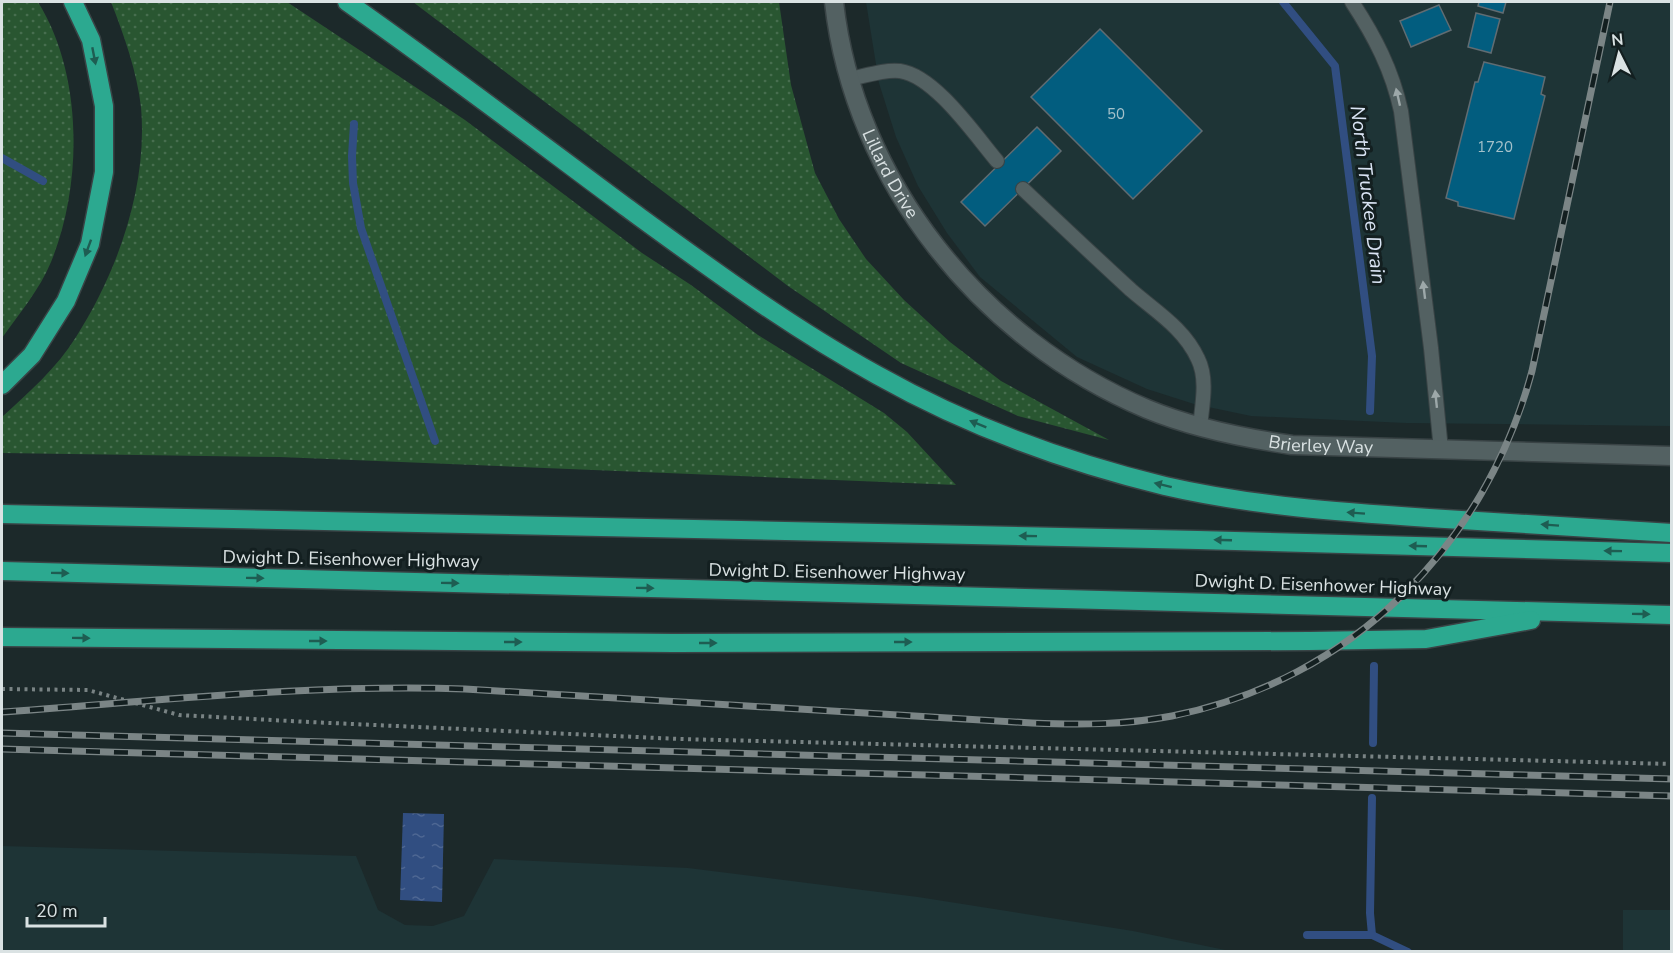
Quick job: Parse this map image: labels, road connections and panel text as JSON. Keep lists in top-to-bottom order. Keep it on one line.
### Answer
{"streets":{"highway":["Dwight D. Eisenhower Highway"],"street":["Lillard Drive","Brierley Way"]},"crossings":[["Lillard Drive","Brierley Way"]],"water":["North Truckee Drain"],"house_numbers":["50","1720"],"scale_bar":"20 m","north":"top"}
